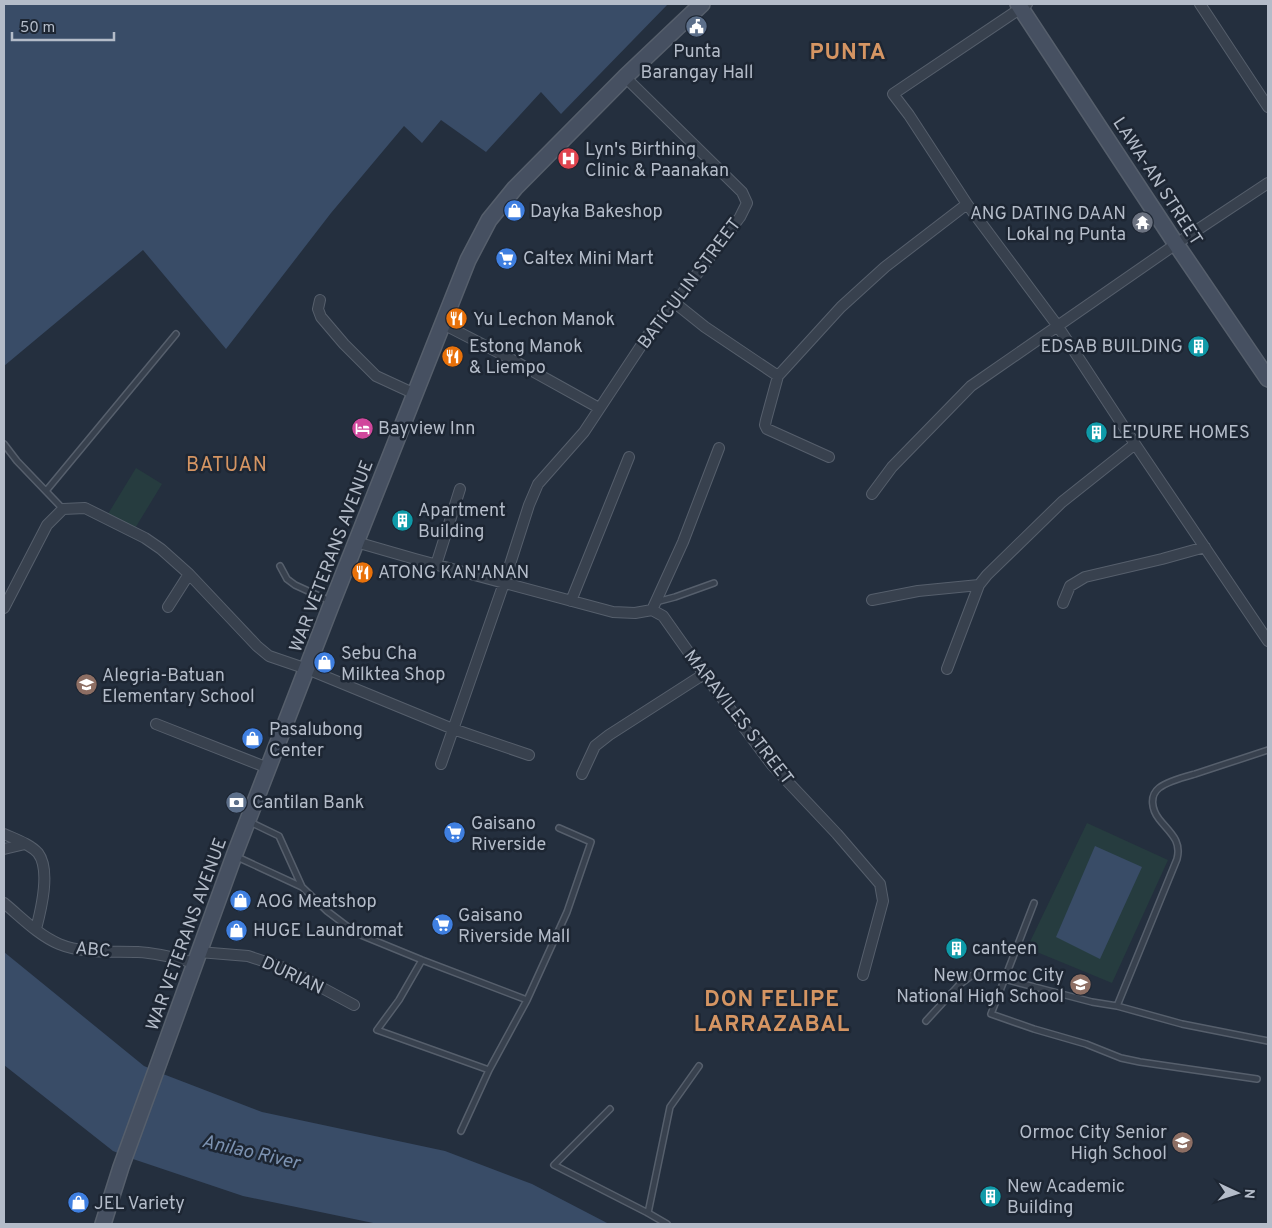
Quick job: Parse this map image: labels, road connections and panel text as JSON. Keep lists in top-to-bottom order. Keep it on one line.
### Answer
{"streets":{"main road":["LAWA-AN STREET","WAR VETERANS AVENUE"],"street":["BATICULIN STREET","MARAVILES STREET","ABC","DURIAN"]},"crossings":[["BATICULIN STREET","WAR VETERANS AVENUE"],["WAR VETERANS AVENUE","ABC"],["WAR VETERANS AVENUE","DURIAN"],["ABC","DURIAN"]],"districts":["PUNTA","BATUAN","DON FELIPE LARRAZABAL"],"water":["Anilao River"],"places":{"public building":["Punta Barangay Hall"],"hospital":["Lyn's Birthing Clinic & Paanakan"],"shop":["Dayka Bakeshop","Sebu Cha Milktea Shop","Pasalubong Center","AOG Meatshop","HUGE Laundromat","JEL Variety"],"temple":["ANG DATING DAAN Lokal ng Punta"],"supermarket":["Caltex Mini Mart","Gaisano Riverside","Gaisano Riverside Mall"],"restaurant":["Yu Lechon Manok","Estong Manok & Liempo","ATONG KAN'ANAN"],"building":["EDSAB BUILDING","LE'DURE HOMES","Apartment Building","canteen","New Academic Building"],"hotel":["Bayview Inn"],"school or university":["Alegria-Batuan Elementary School","New Ormoc City National High School","Ormoc City Senior High School"],"bank":["Cantilan Bank"]},"scale_bar":"50 m","north":"right"}
